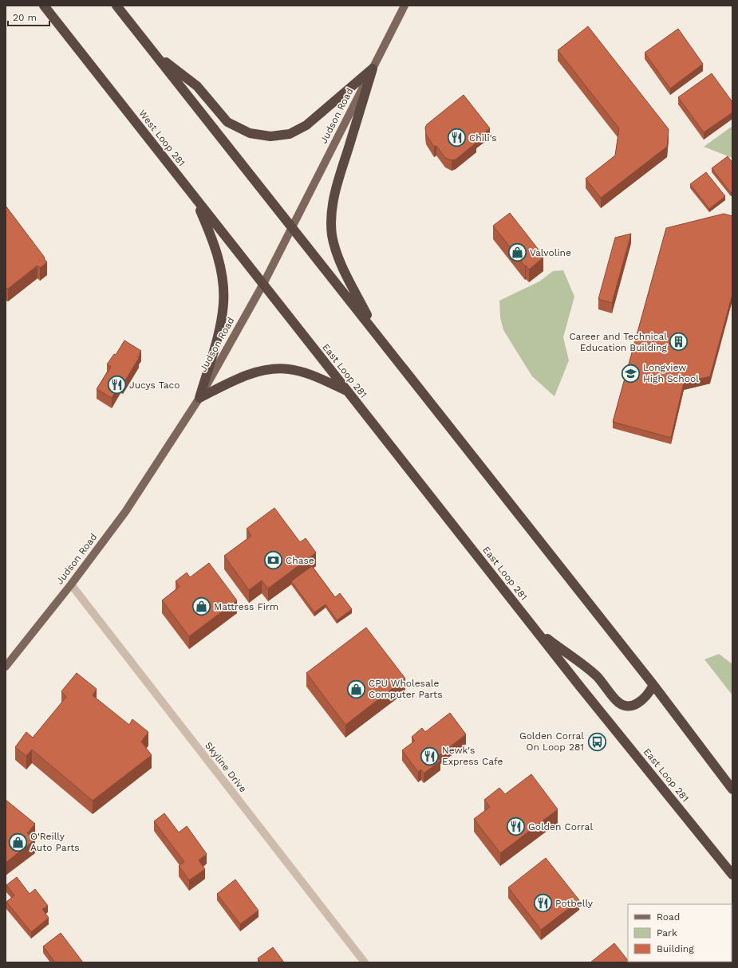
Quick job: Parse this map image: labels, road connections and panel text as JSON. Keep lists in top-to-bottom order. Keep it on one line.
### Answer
{"streets":{"highway":["West Loop 281","East Loop 281"],"main road":["Judson Road"],"street":["Skyline Drive"]},"crossings":[["Judson Road","West Loop 281"],["Judson Road","East Loop 281"],["Judson Road","Skyline Drive"],["West Loop 281","East Loop 281"]],"places":{"restaurant":["Chili's","Jucys Taco","Newk's Express Cafe","Golden Corral","Potbelly"],"shop":["Valvoline","Mattress Firm","CPU Wholesale Computer Parts","O'Reilly Auto Parts"],"building":["Career and Technical Education Building"],"school or university":["Longview High School"],"bank":["Chase"],"bus stop":["Golden Corral On Loop 281"]},"legend":["Road","Park","Building"],"scale_bar":"20 m"}
